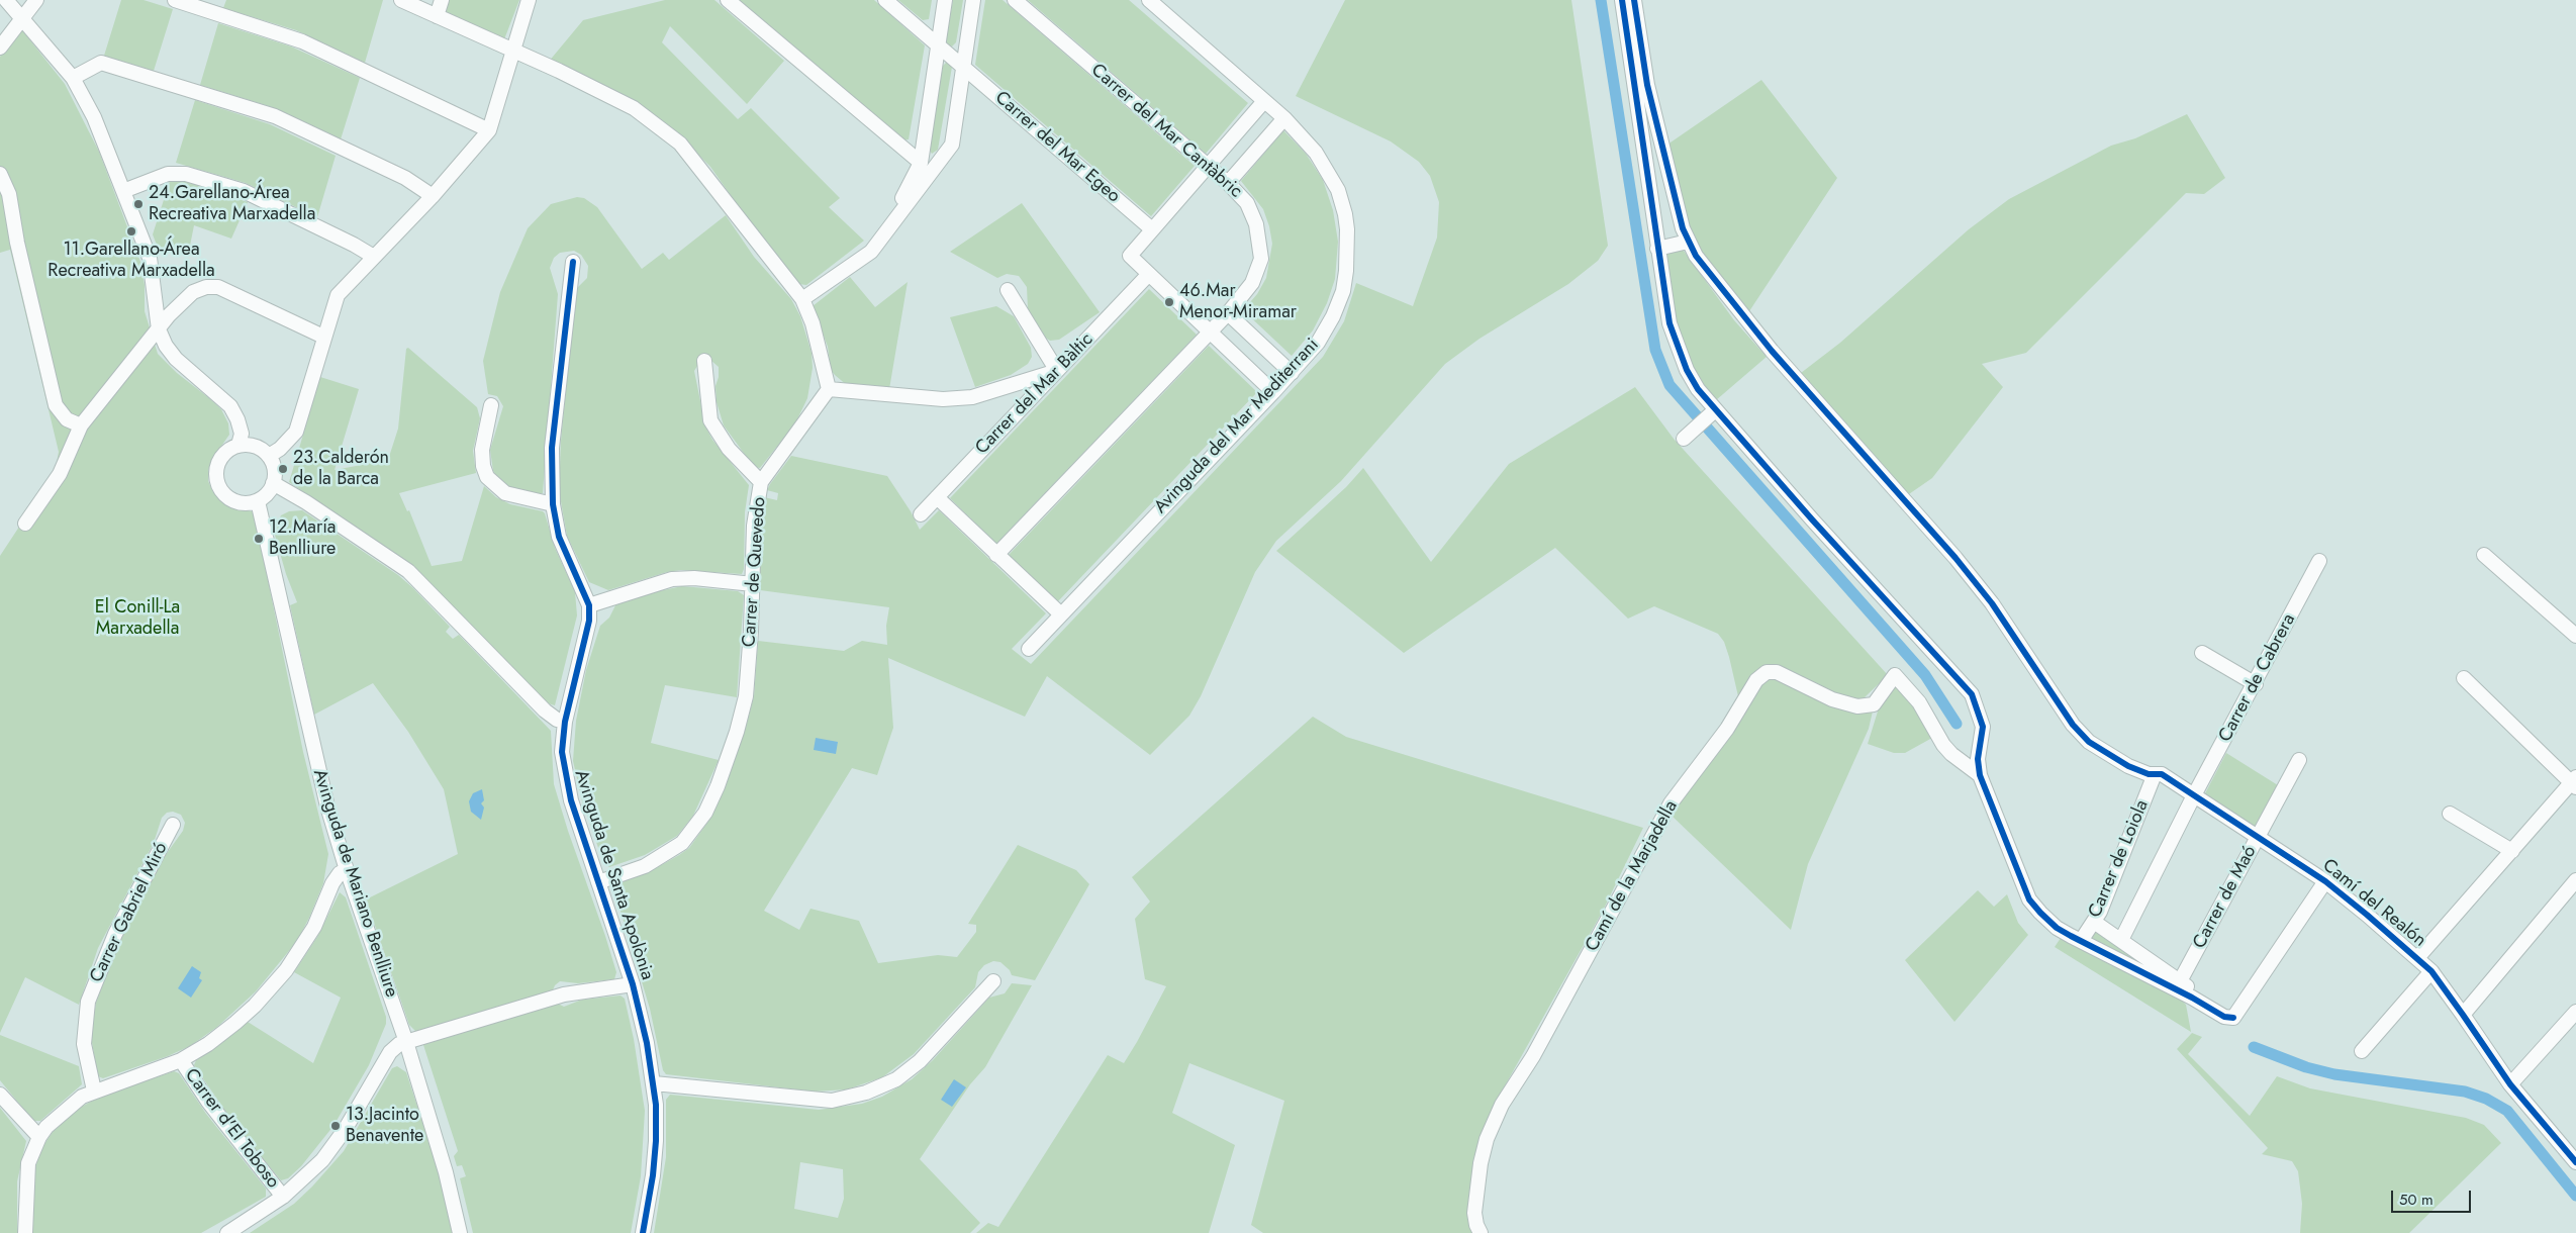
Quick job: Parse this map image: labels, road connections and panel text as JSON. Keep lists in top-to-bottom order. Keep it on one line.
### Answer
{"streets":{"street":["Carrer del Mar Cantàbric","Carrer del Mar Egeo","Carrer del Mar Bàltic","Avinguda del Mar Mediterrani","Carrer de Quevedo","Carrer de Cabrera","Carrer de Loiola","Avinguda de Santa Apolònia","Camí de la Marjadella","Avinguda de Mariano Benlliure","Carrer de Maó","Camí del Realón","Carrer Gabriel Miró","Carrer d'El Toboso"]},"crossings":[["Carrer de Quevedo","Avinguda de Santa Apolònia"],["Carrer de Cabrera","Camí del Realón"],["Carrer de Loiola","Camí del Realón"],["Carrer de Maó","Camí del Realón"]],"parks":["El Conill-La Marxadella"],"places":["24.Garellano-Área Recreativa Marxadella","11.Garellano-Área Recreativa Marxadella","46.Mar Menor-Miramar","23.Calderón de la Barca","12.María Benlliure","13.Jacinto Benavente"],"scale_bar":"50 m"}
